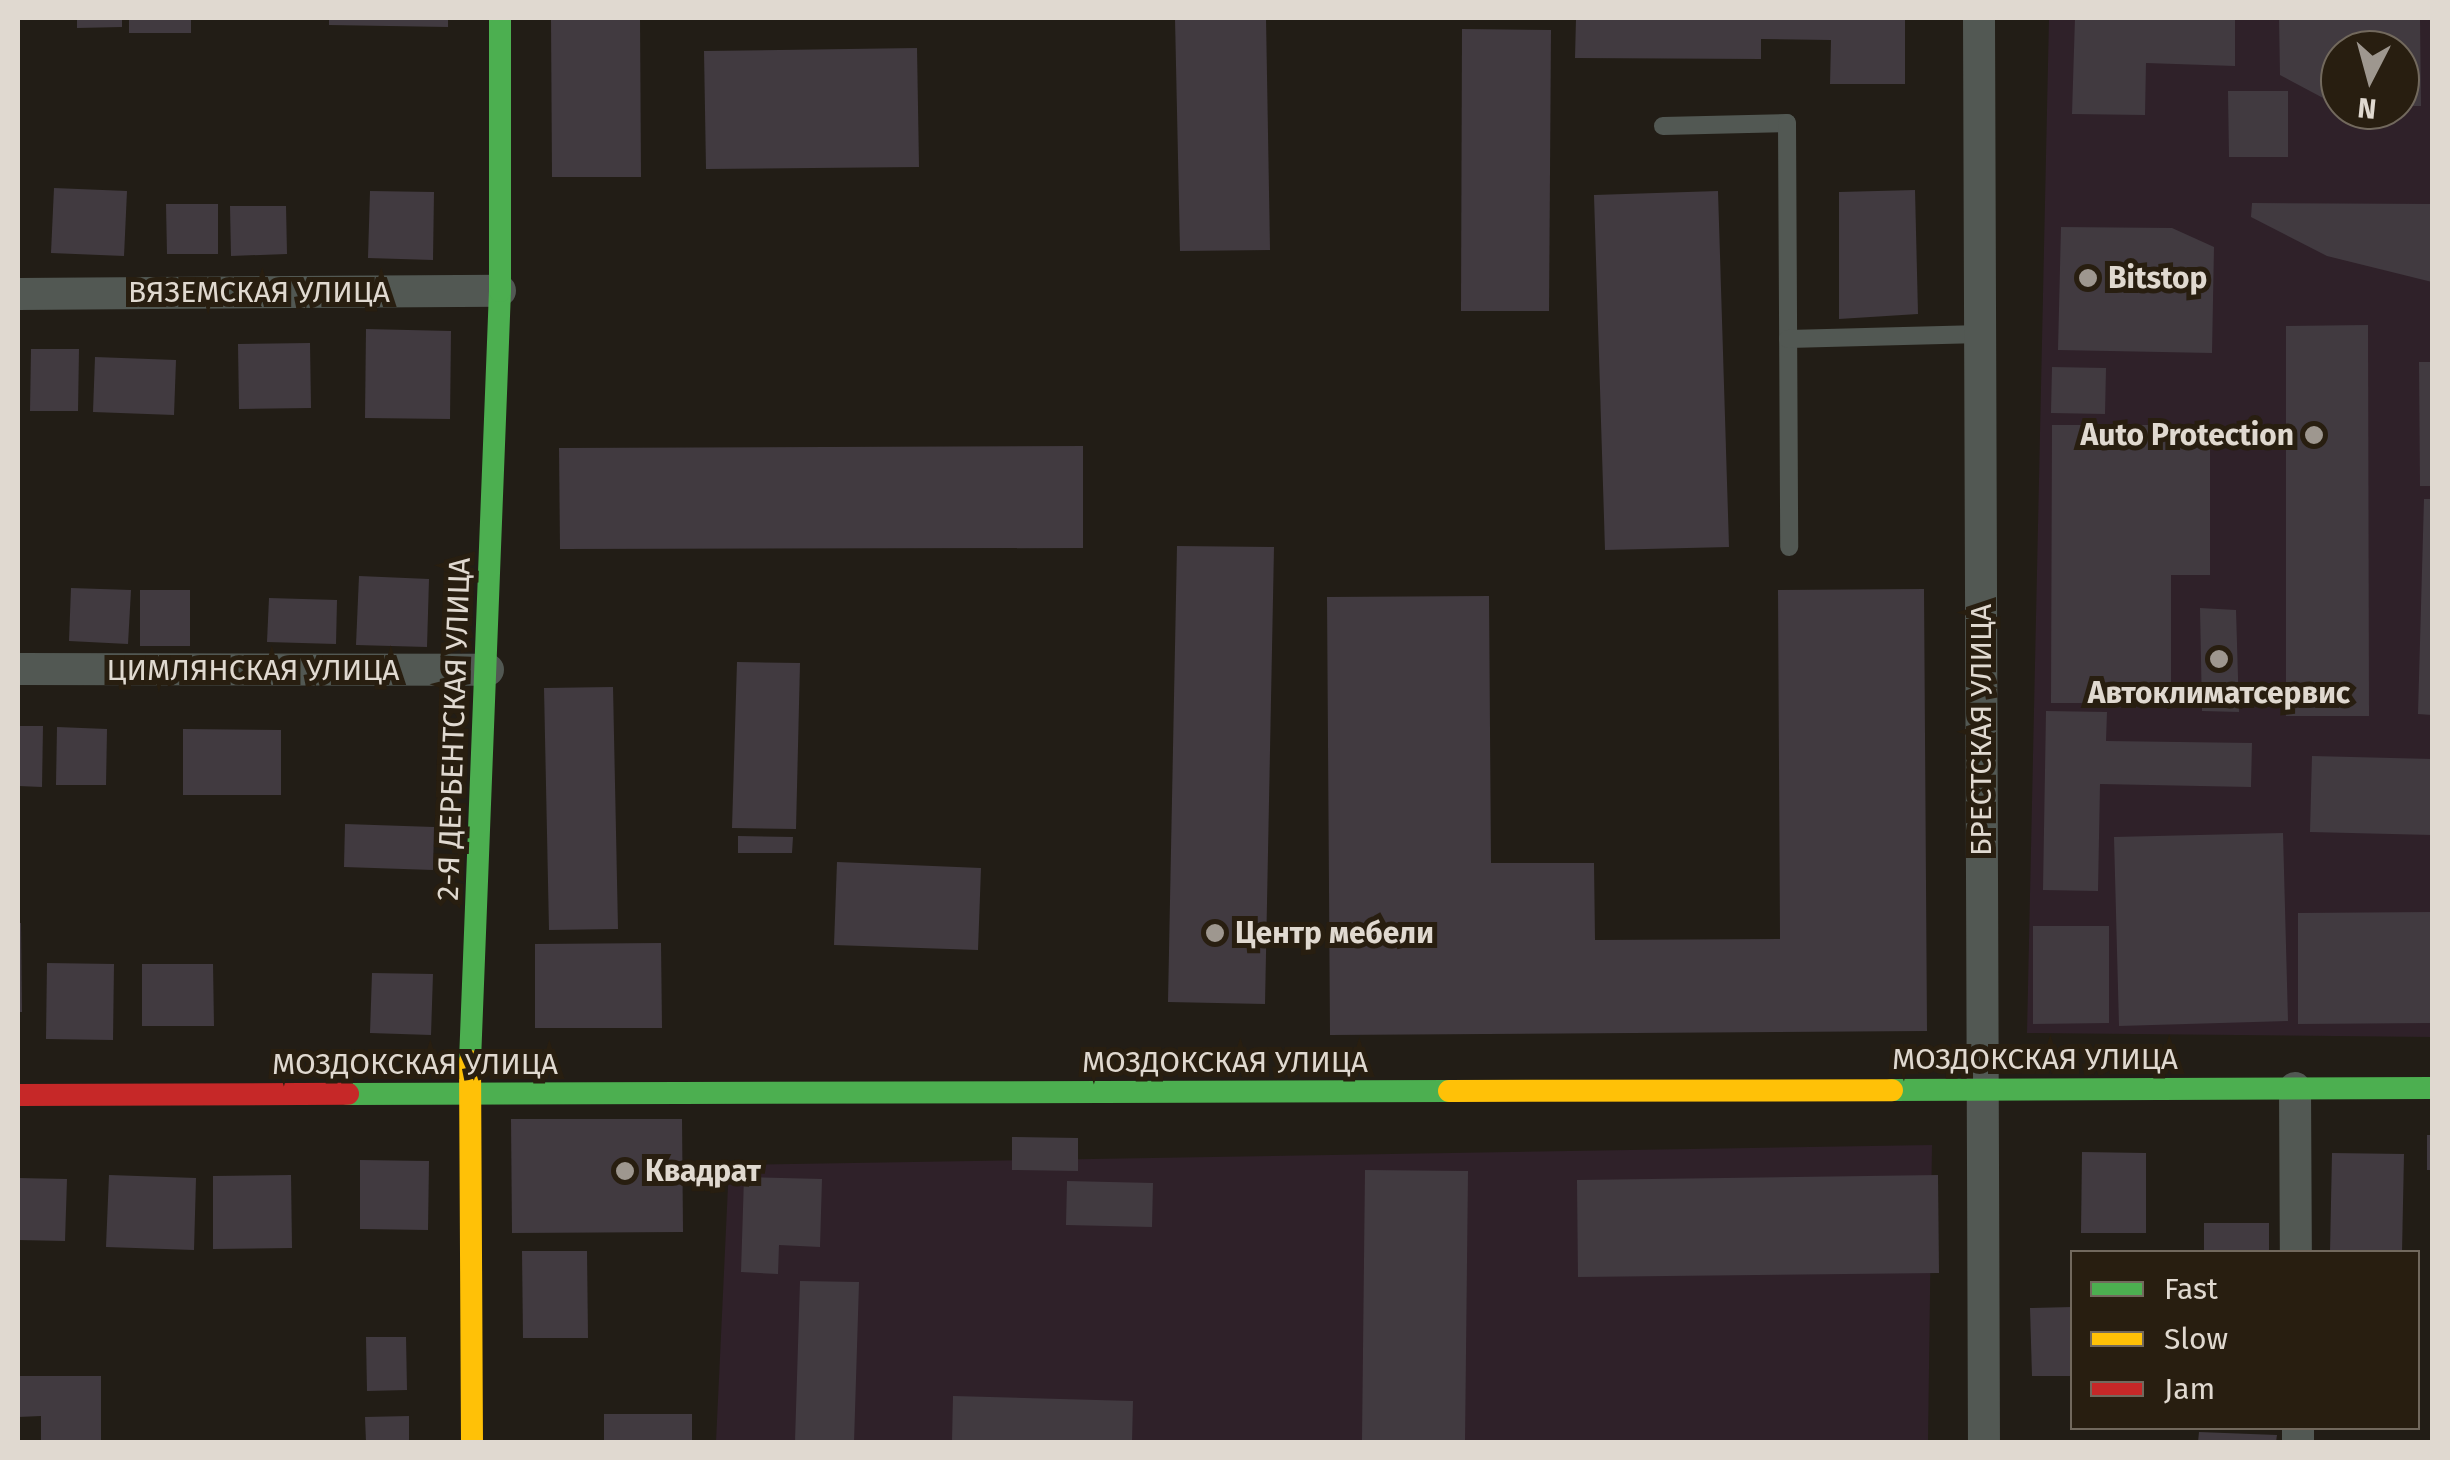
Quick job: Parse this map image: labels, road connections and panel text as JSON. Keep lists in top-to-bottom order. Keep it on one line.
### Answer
{"streets":{"main road":["2-Я ДЕРБЕНТСКАЯ УЛИЦА","МОЗДОКСКАЯ УЛИЦА"],"street":["ВЯЗЕМСКАЯ УЛИЦА","ЦИМЛЯНСКАЯ УЛИЦА","БРЕСТСКАЯ УЛИЦА"]},"crossings":[["ВЯЗЕМСКАЯ УЛИЦА","2-Я ДЕРБЕНТСКАЯ УЛИЦА"],["ЦИМЛЯНСКАЯ УЛИЦА","2-Я ДЕРБЕНТСКАЯ УЛИЦА"],["2-Я ДЕРБЕНТСКАЯ УЛИЦА","МОЗДОКСКАЯ УЛИЦА"],["БРЕСТСКАЯ УЛИЦА","МОЗДОКСКАЯ УЛИЦА"]],"places":["Bitstop","Auto Protection","Автоклиматсервис","Центр мебели","Квадрат"],"legend":["Fast","Slow","Jam"],"north":"bottom"}
